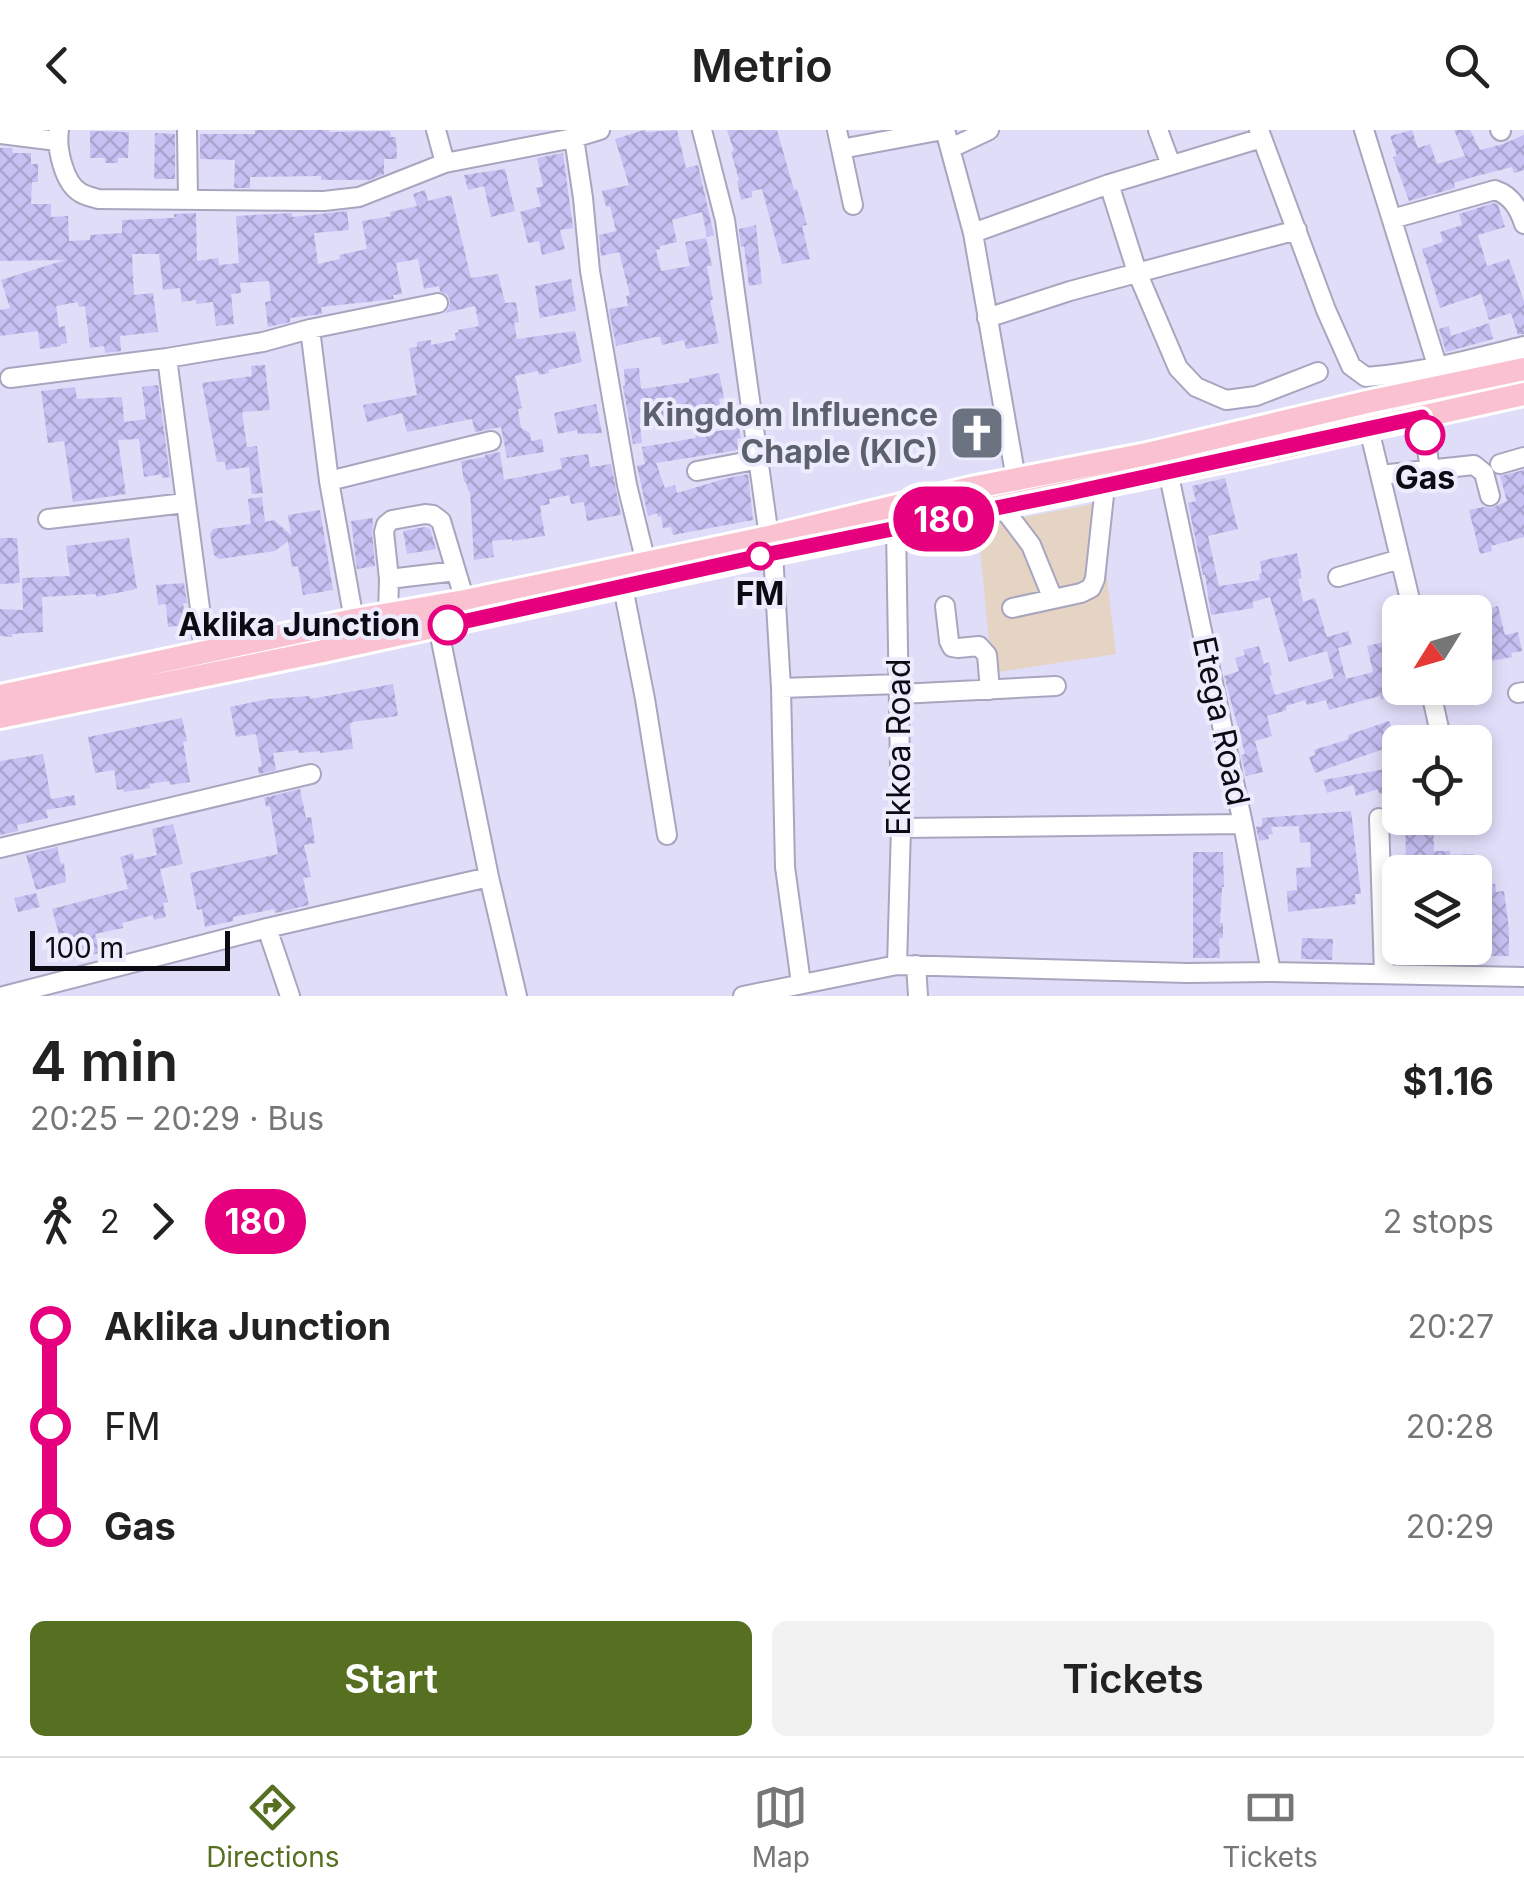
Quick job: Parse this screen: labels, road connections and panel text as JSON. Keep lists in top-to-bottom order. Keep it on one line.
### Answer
{"streets":{"street":["Etega Road","Ekkoa Road"]},"places":{"church":["Kingdom Influence Chaple (KIC)"],"other":["Gas","FM","Aklika Junction"]},"lines":["bus line 180"],"scale_bar":"100 m","north":"bottom left","page":{"header":"Metrio","on_map":"180","scale":"100 m","heading":["4 min","20:25 – 20:29 · Bus","$1.16"],"legs":["2","180","2 stops"],"list":[{"name":"Aklika Junction","value":"20:27"},{"name":"FM","value":"20:28"},{"name":"Gas","value":"20:29"}],"buttons":["Start","Tickets"],"tabs":["Directions","Map","Tickets"]}}
